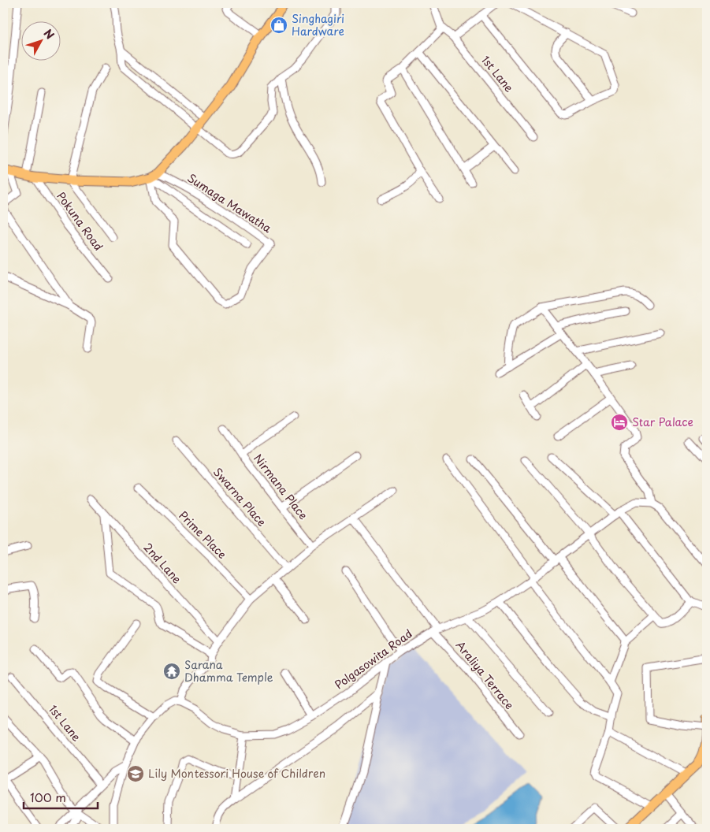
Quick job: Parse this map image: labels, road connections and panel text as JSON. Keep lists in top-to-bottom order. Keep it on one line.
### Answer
{"streets":{"street":["1st Lane","Sumaga Mawatha","Pokuna Road","Nirmana Place","Swarna Place","Prime Place","2nd Lane","Polgasowita Road","Araliya Terrace"]},"crossings":[["Polgasowita Road","Araliya Terrace"]],"places":{"shop":["Singhagiri Hardware"],"hotel":["Star Palace"],"temple":["Sarana Dhamma Temple"],"school or university":["Lily Montessori House of Children"]},"scale_bar":"100 m","north":"top right"}
